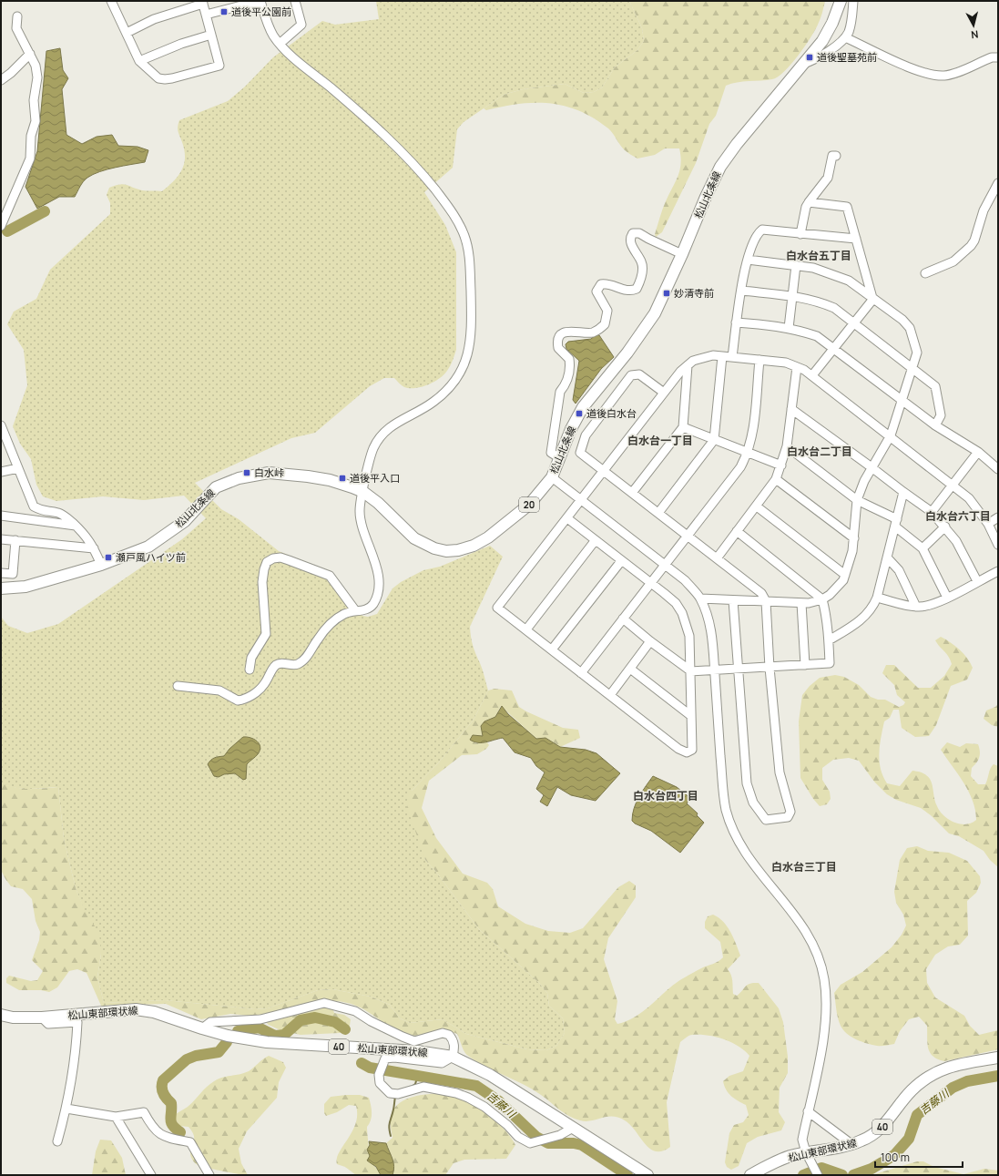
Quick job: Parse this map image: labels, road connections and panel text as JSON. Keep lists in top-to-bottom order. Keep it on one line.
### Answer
{"streets":{"main road":["松山北条線","20","松山東部環状線","40"]},"districts":["白水台五丁目","白水台一丁目","白水台二丁目","白水台六丁目","白水台四丁目","白水台三丁目"],"water":["吉藤川"],"places":{"transit":["道後平公園前","道後聖墓苑前","妙清寺前","道後白水台","白水峠","道後平入口","瀬戸風ハイツ前"]},"scale_bar":"100 m","north":"bottom"}
